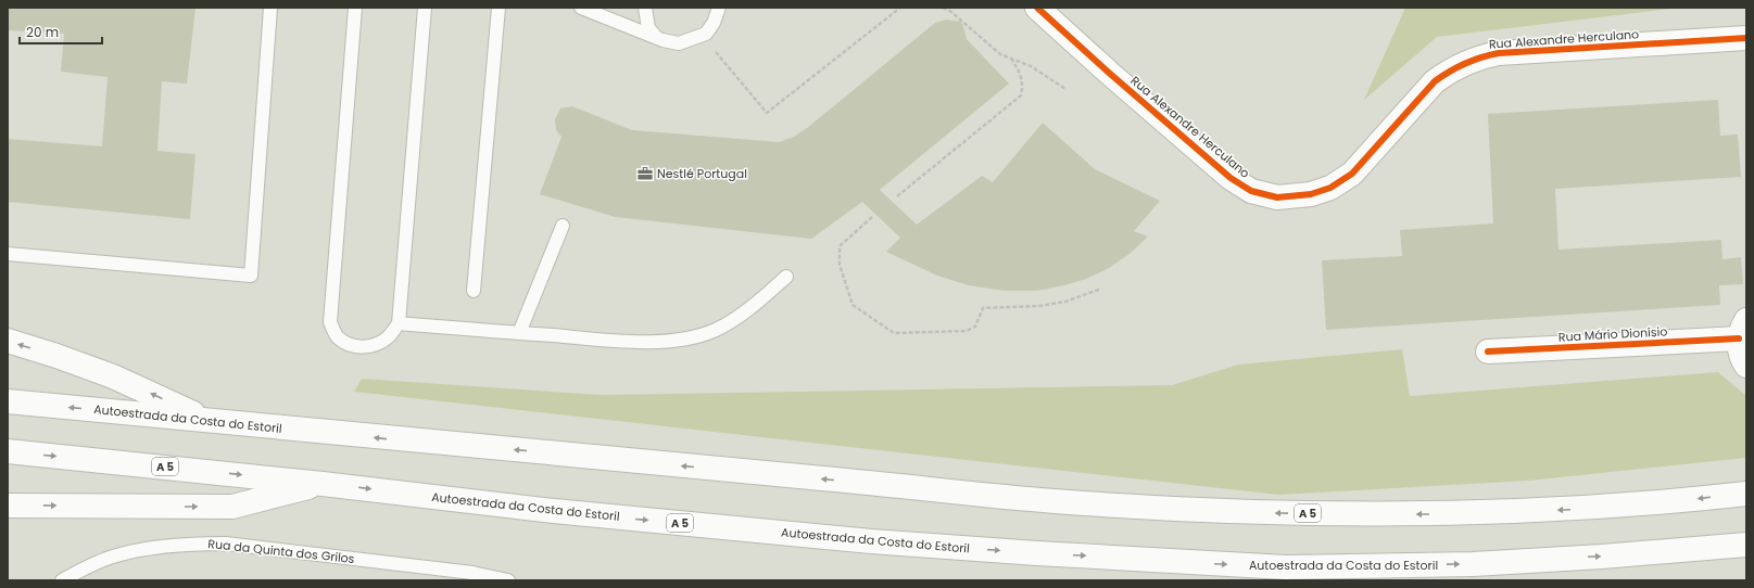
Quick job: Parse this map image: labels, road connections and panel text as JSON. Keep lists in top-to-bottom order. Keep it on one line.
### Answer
{"streets":{"main road":["Rua Alexandre Herculano","Rua Mário Dionísio","Autoestrada da Costa do Estoril","A 5"],"lane":["Rua da Quinta dos Grilos"]},"places":{"office":["Nestlé Portugal"]},"scale_bar":"20 m"}
